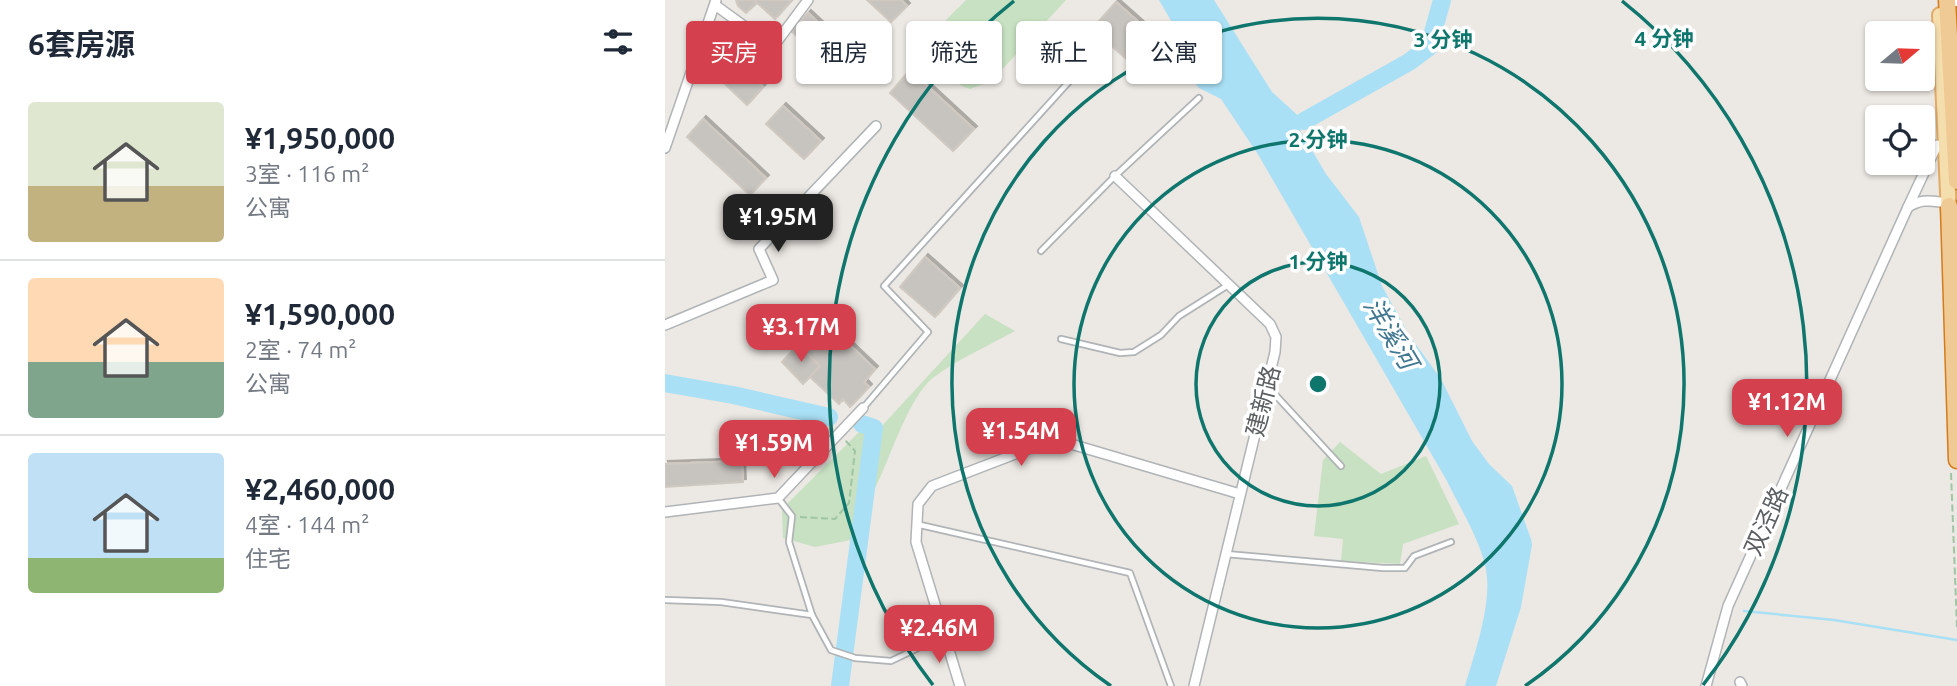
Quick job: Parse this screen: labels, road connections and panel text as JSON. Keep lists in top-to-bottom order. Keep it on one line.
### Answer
{"streets":{"street":["建新路","双泾路"]},"water":["洋溪河"],"north":"right","page":{"heading":"6套房源","chip":["买房","租房","筛选","新上","公寓"],"list":[{"name":"¥1,950,000","note":"3室 · 116 m² · 公寓"},{"name":"¥1,590,000","note":"2室 · 74 m² · 公寓"},{"name":"¥2,460,000","note":"4室 · 144 m² · 住宅"}],"price":["¥1.95M","¥3.17M","¥1.12M","¥1.54M","¥1.59M","¥2.46M"]},"rings":["4 分钟","3 分钟","2 分钟","1 分钟"]}
